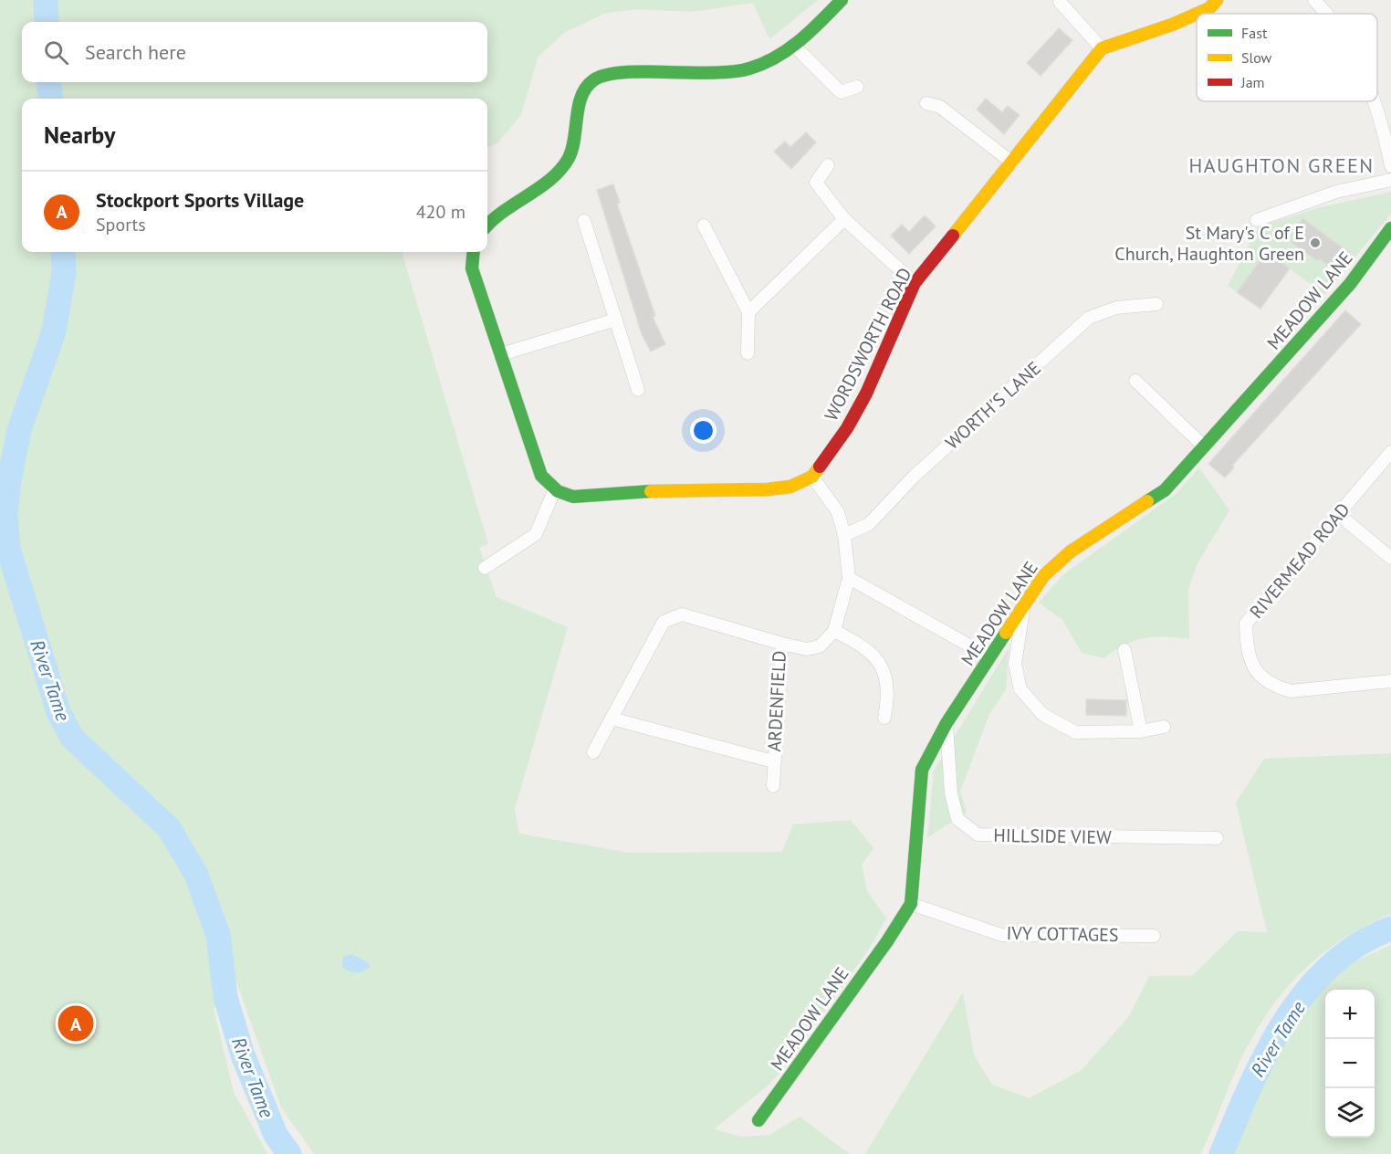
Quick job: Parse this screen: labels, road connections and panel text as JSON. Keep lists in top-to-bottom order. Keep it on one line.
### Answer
{"streets":{"street":["MEADOW LANE","WORDSWORTH ROAD","WORTH'S LANE","RIVERMEAD ROAD","ARDENFIELD","HILLSIDE VIEW","IVY COTTAGES"]},"crossings":[["MEADOW LANE","HILLSIDE VIEW"],["MEADOW LANE","IVY COTTAGES"]],"districts":["HAUGHTON GREEN"],"water":["River Tame"],"places":["St Mary's C of E Church, Haughton Green"],"legend":["Fast","Slow","Jam"],"page":{"search":"Search here","heading":"Nearby","list":[{"mark":"A","name":"Stockport Sports Village","note":"Sports","value":"420 m"}],"map_buttons":["+","−"],"pins":"A"}}
